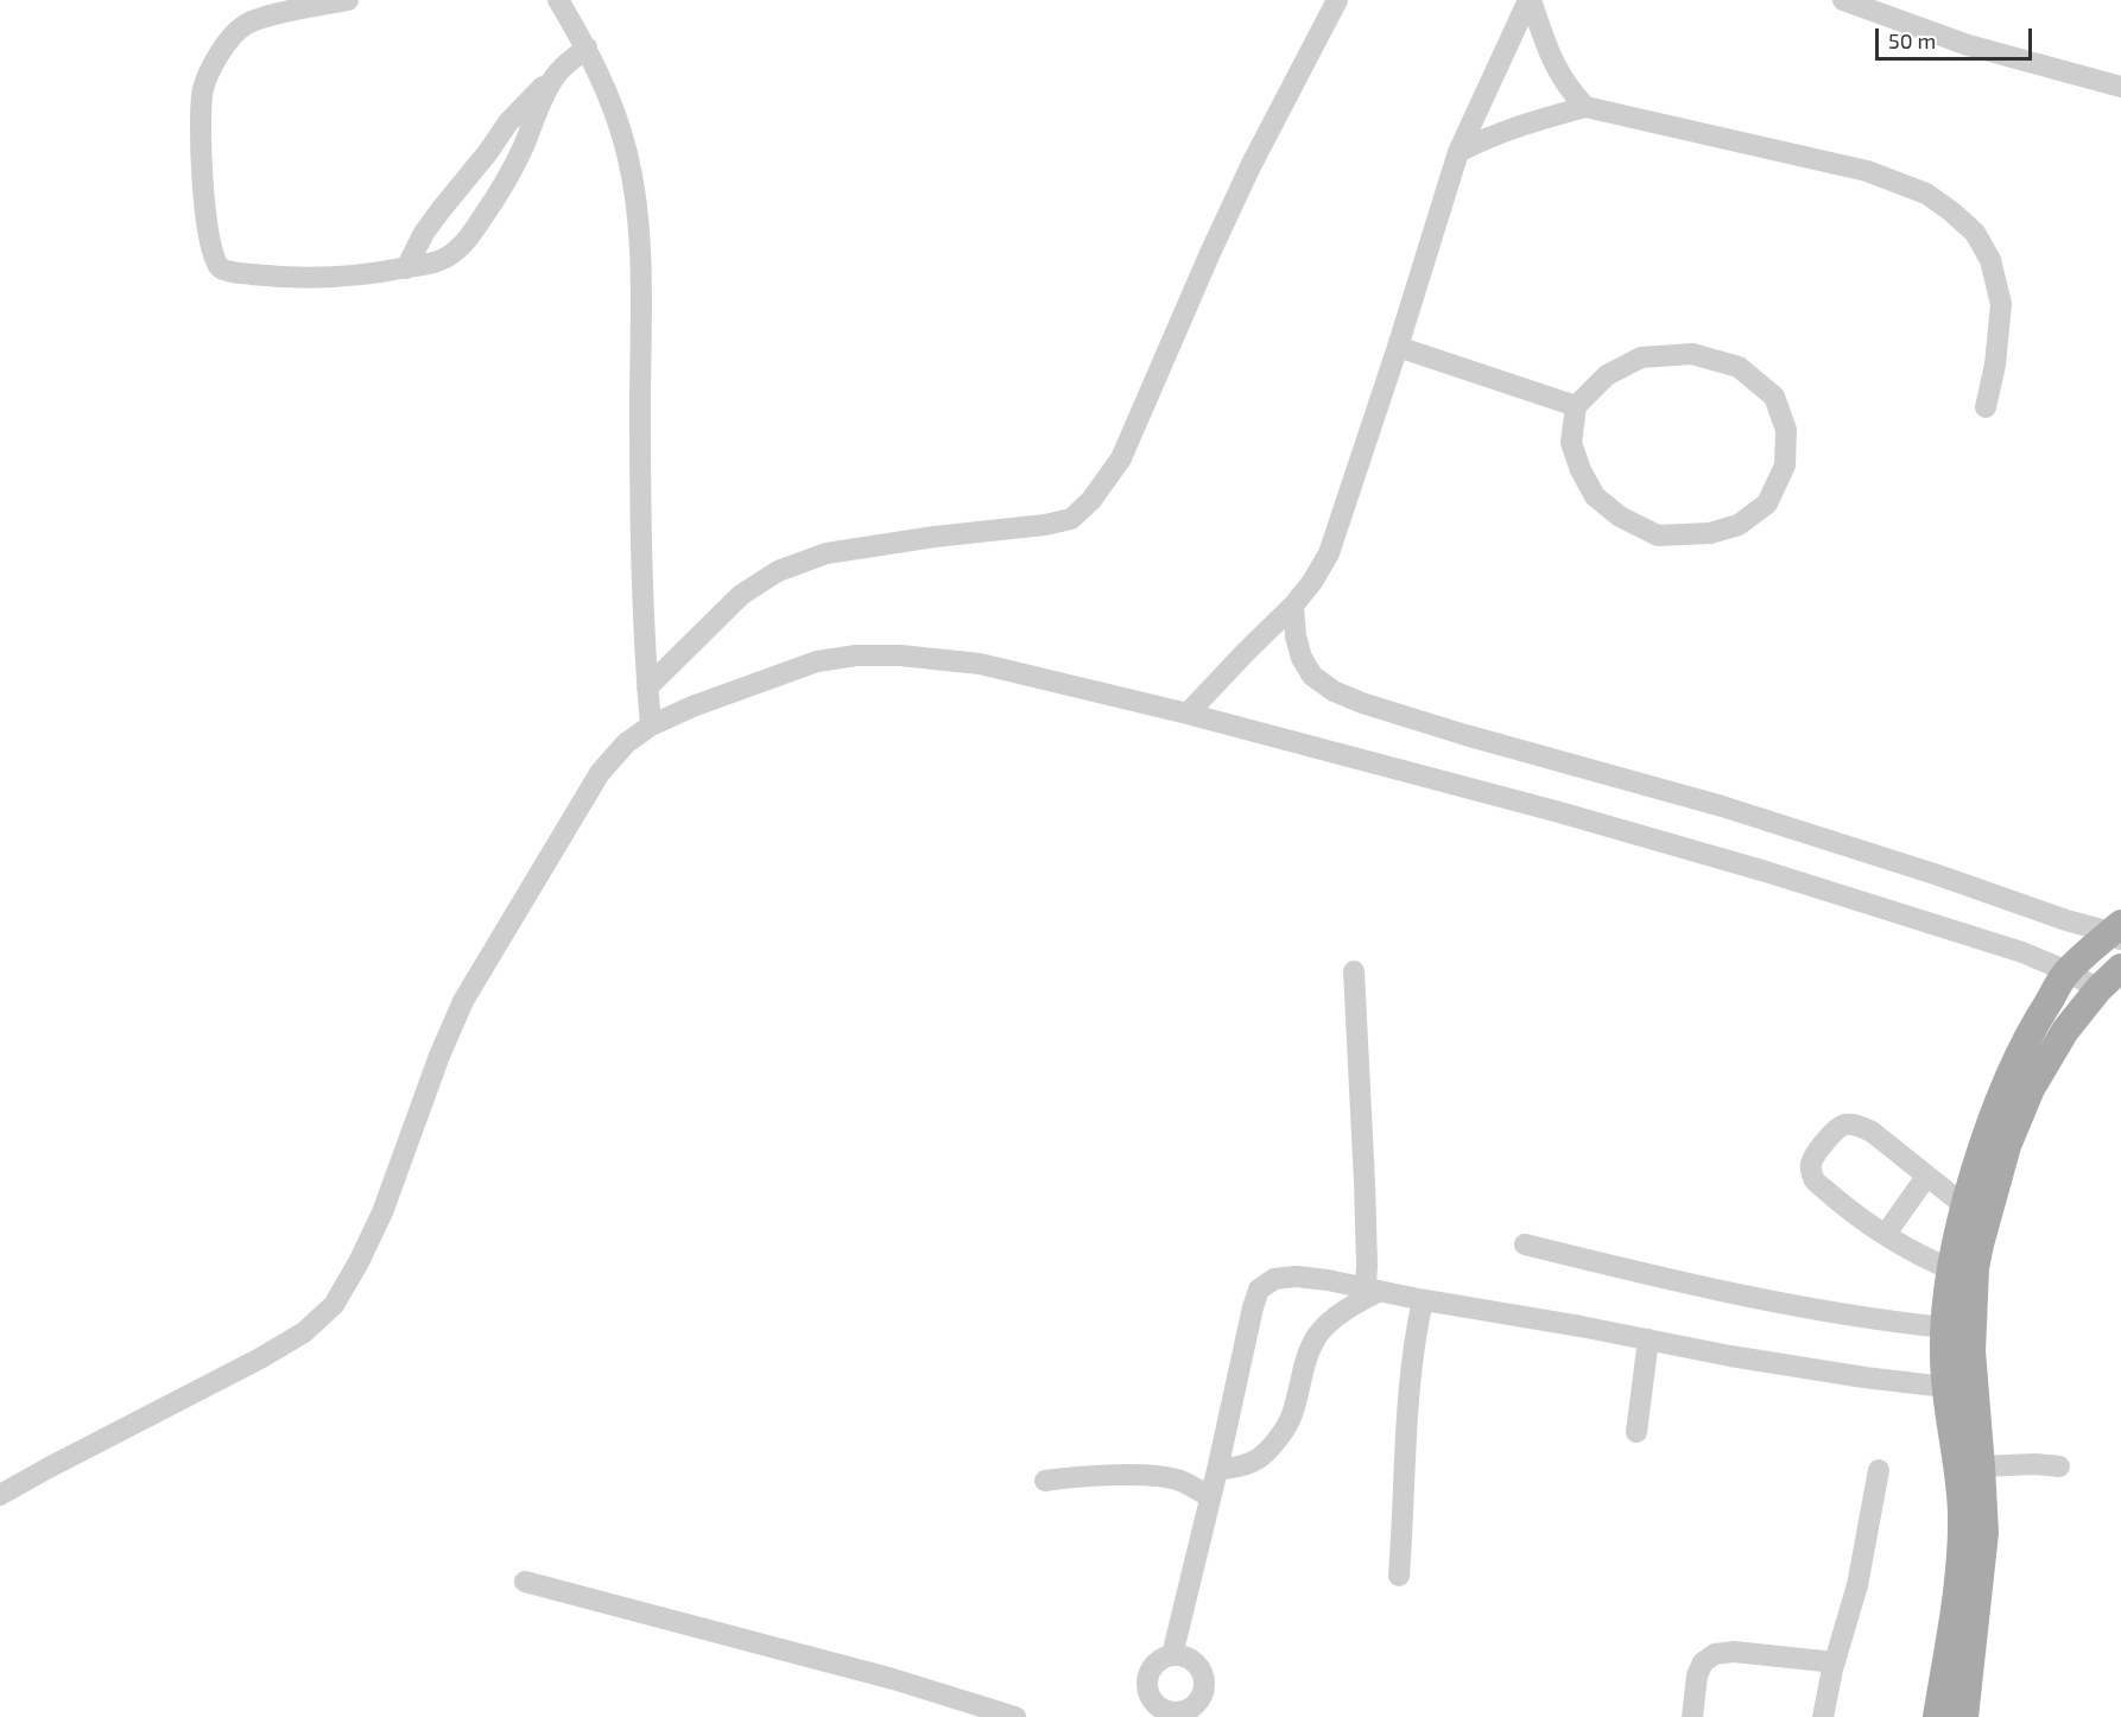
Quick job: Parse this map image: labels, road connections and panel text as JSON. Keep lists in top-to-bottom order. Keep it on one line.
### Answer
{"scale_bar":"50 m"}
